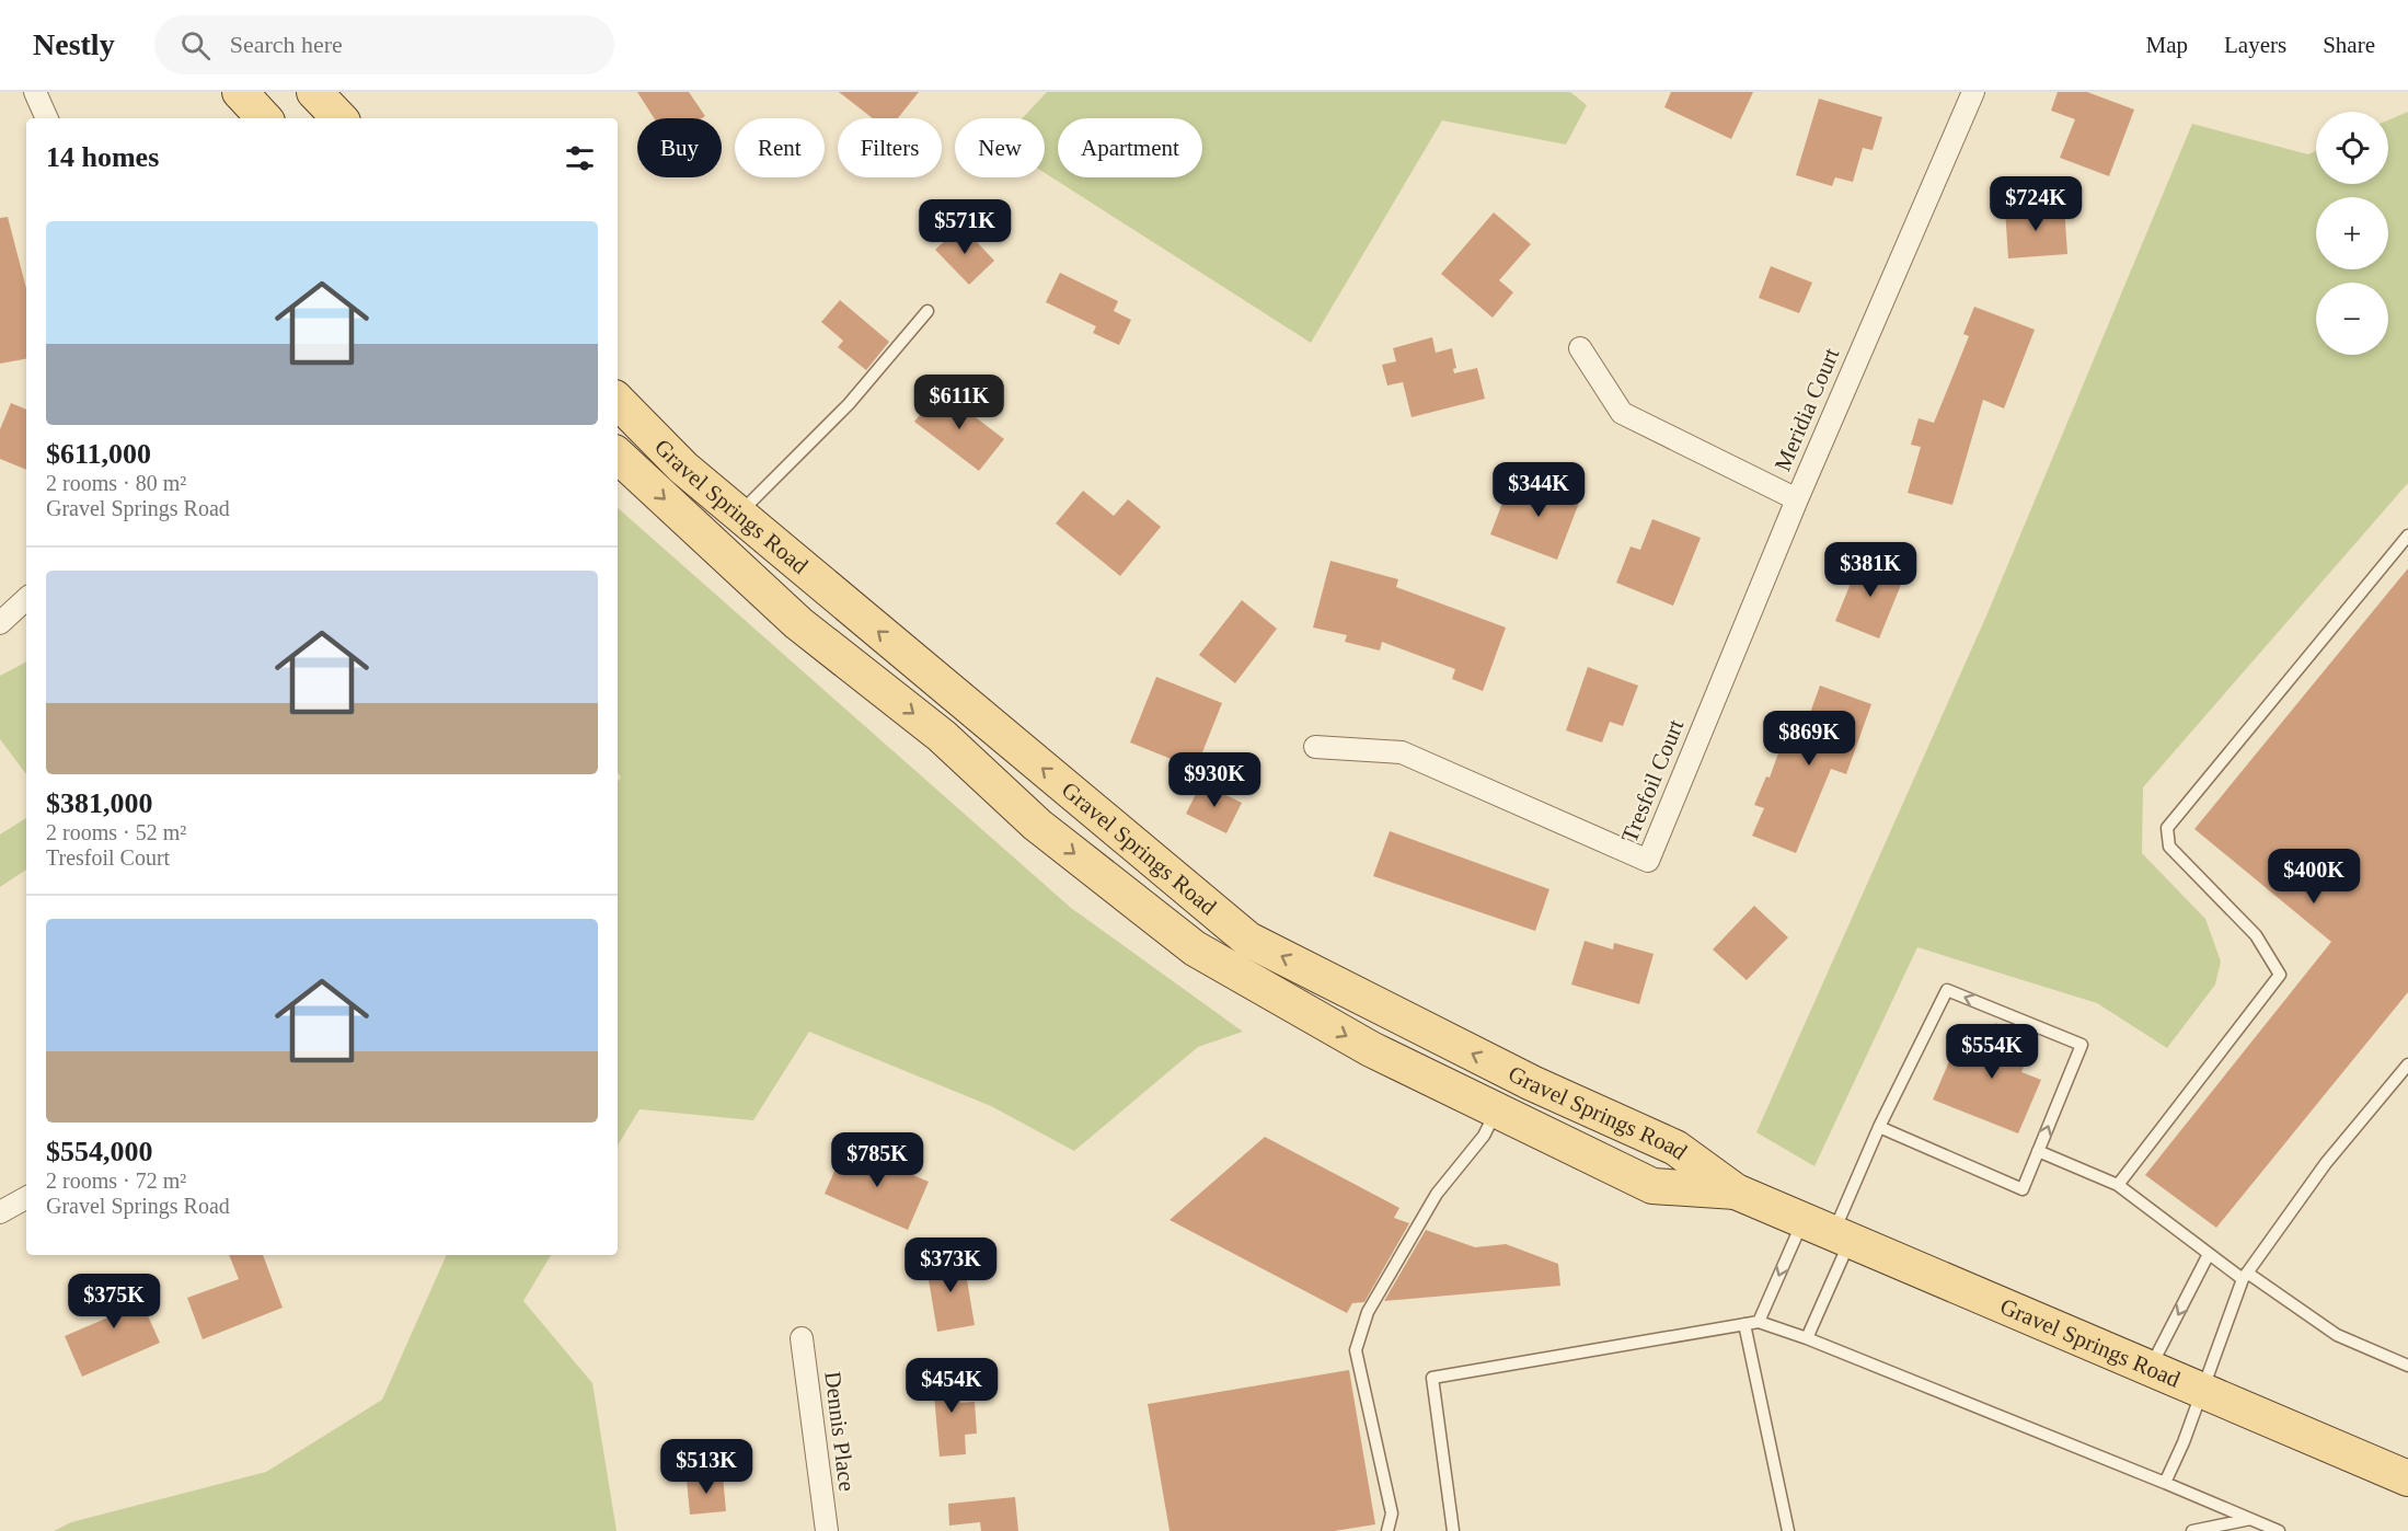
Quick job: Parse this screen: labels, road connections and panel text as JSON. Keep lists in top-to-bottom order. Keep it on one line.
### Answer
{"streets":{"main road":["Gravel Springs Road"],"street":["Meridia Court","Tresfoil Court","Dennis Place"]},"crossings":[["Meridia Court","Tresfoil Court"]],"page":{"header":"Nestly","search":"Search here","nav":["Map","Layers","Share"],"map_buttons":["+","−"],"chip":["Buy","Rent","Filters","New","Apartment"],"heading":"14 homes","price":["$724K","$571K","$611K","$344K","$381K","$869K","$930K","$400K","$554K","$785K","$373K","$375K","$454K","$513K"],"list":[{"name":"$611,000","note":"2 rooms · 80 m² · Gravel Springs Road"},{"name":"$381,000","note":"2 rooms · 52 m² · Tresfoil Court"},{"name":"$554,000","note":"2 rooms · 72 m² · Gravel Springs Road"}]}}
